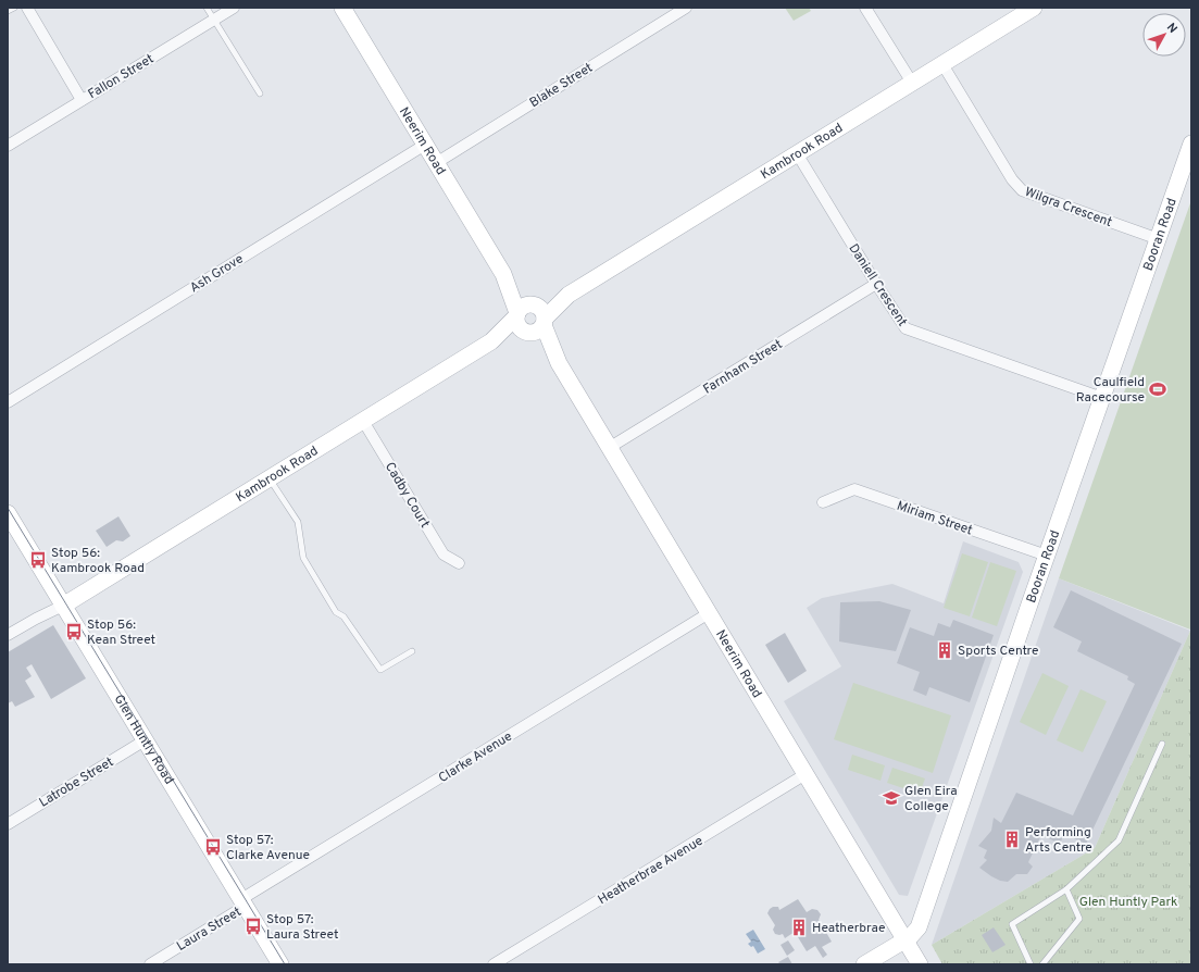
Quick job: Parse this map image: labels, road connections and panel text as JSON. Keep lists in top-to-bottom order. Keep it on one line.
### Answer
{"streets":{"street":["Fallon Street","Blake Street","Neerim Road","Kambrook Road","Wilgra Crescent","Booran Road","Ash Grove","Daniell Crescent","Farnham Street","Cadby Court","Miriam Street","Glen Huntly Road","Clarke Avenue","Latrobe Street","Heatherbrae Avenue","Laura Street"]},"crossings":[["Blake Street","Neerim Road"],["Neerim Road","Kambrook Road"],["Neerim Road","Booran Road"],["Neerim Road","Ash Grove"],["Neerim Road","Farnham Street"],["Neerim Road","Clarke Avenue"],["Neerim Road","Heatherbrae Avenue"],["Kambrook Road","Wilgra Crescent"],["Kambrook Road","Daniell Crescent"],["Kambrook Road","Cadby Court"],["Kambrook Road","Glen Huntly Road"],["Wilgra Crescent","Booran Road"],["Booran Road","Daniell Crescent"],["Booran Road","Miriam Street"],["Daniell Crescent","Farnham Street"],["Glen Huntly Road","Clarke Avenue"],["Glen Huntly Road","Latrobe Street"],["Glen Huntly Road","Laura Street"],["Clarke Avenue","Laura Street"]],"parks":["Glen Huntly Park"],"places":{"sports":["Caulfield Racecourse"],"bus stop":["Stop 56: Kambrook Road","Stop 56: Kean Street","Stop 57: Clarke Avenue","Stop 57: Laura Street"],"building":["Sports Centre","Performing Arts Centre","Heatherbrae"],"school or university":["Glen Eira College"]},"north":"top right"}
